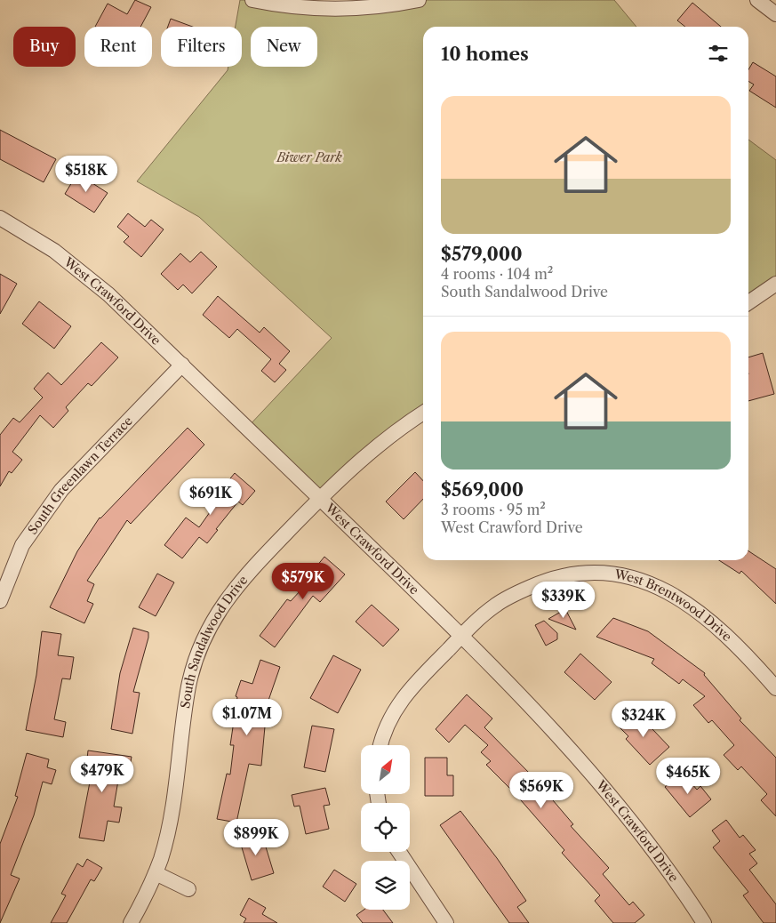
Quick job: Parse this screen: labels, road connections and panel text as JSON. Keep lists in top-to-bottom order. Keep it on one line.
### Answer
{"streets":{"street":["West Crawford Drive","South Greenlawn Terrace","West Brentwood Drive","South Sandalwood Drive"]},"crossings":[["West Crawford Drive","South Greenlawn Terrace"],["West Crawford Drive","West Brentwood Drive"],["West Crawford Drive","South Sandalwood Drive"]],"parks":["Biwer Park"],"north":"top right","page":{"chip":["Buy","Rent","Filters","New"],"heading":"10 homes","list":[{"name":"$579,000","note":"4 rooms · 104 m² · South Sandalwood Drive"},{"name":"$569,000","note":"3 rooms · 95 m² · West Crawford Drive"}],"price":["$518K","$691K","$579K","$339K","$1.07M","$324K","$479K","$465K","$569K","$899K"]}}
